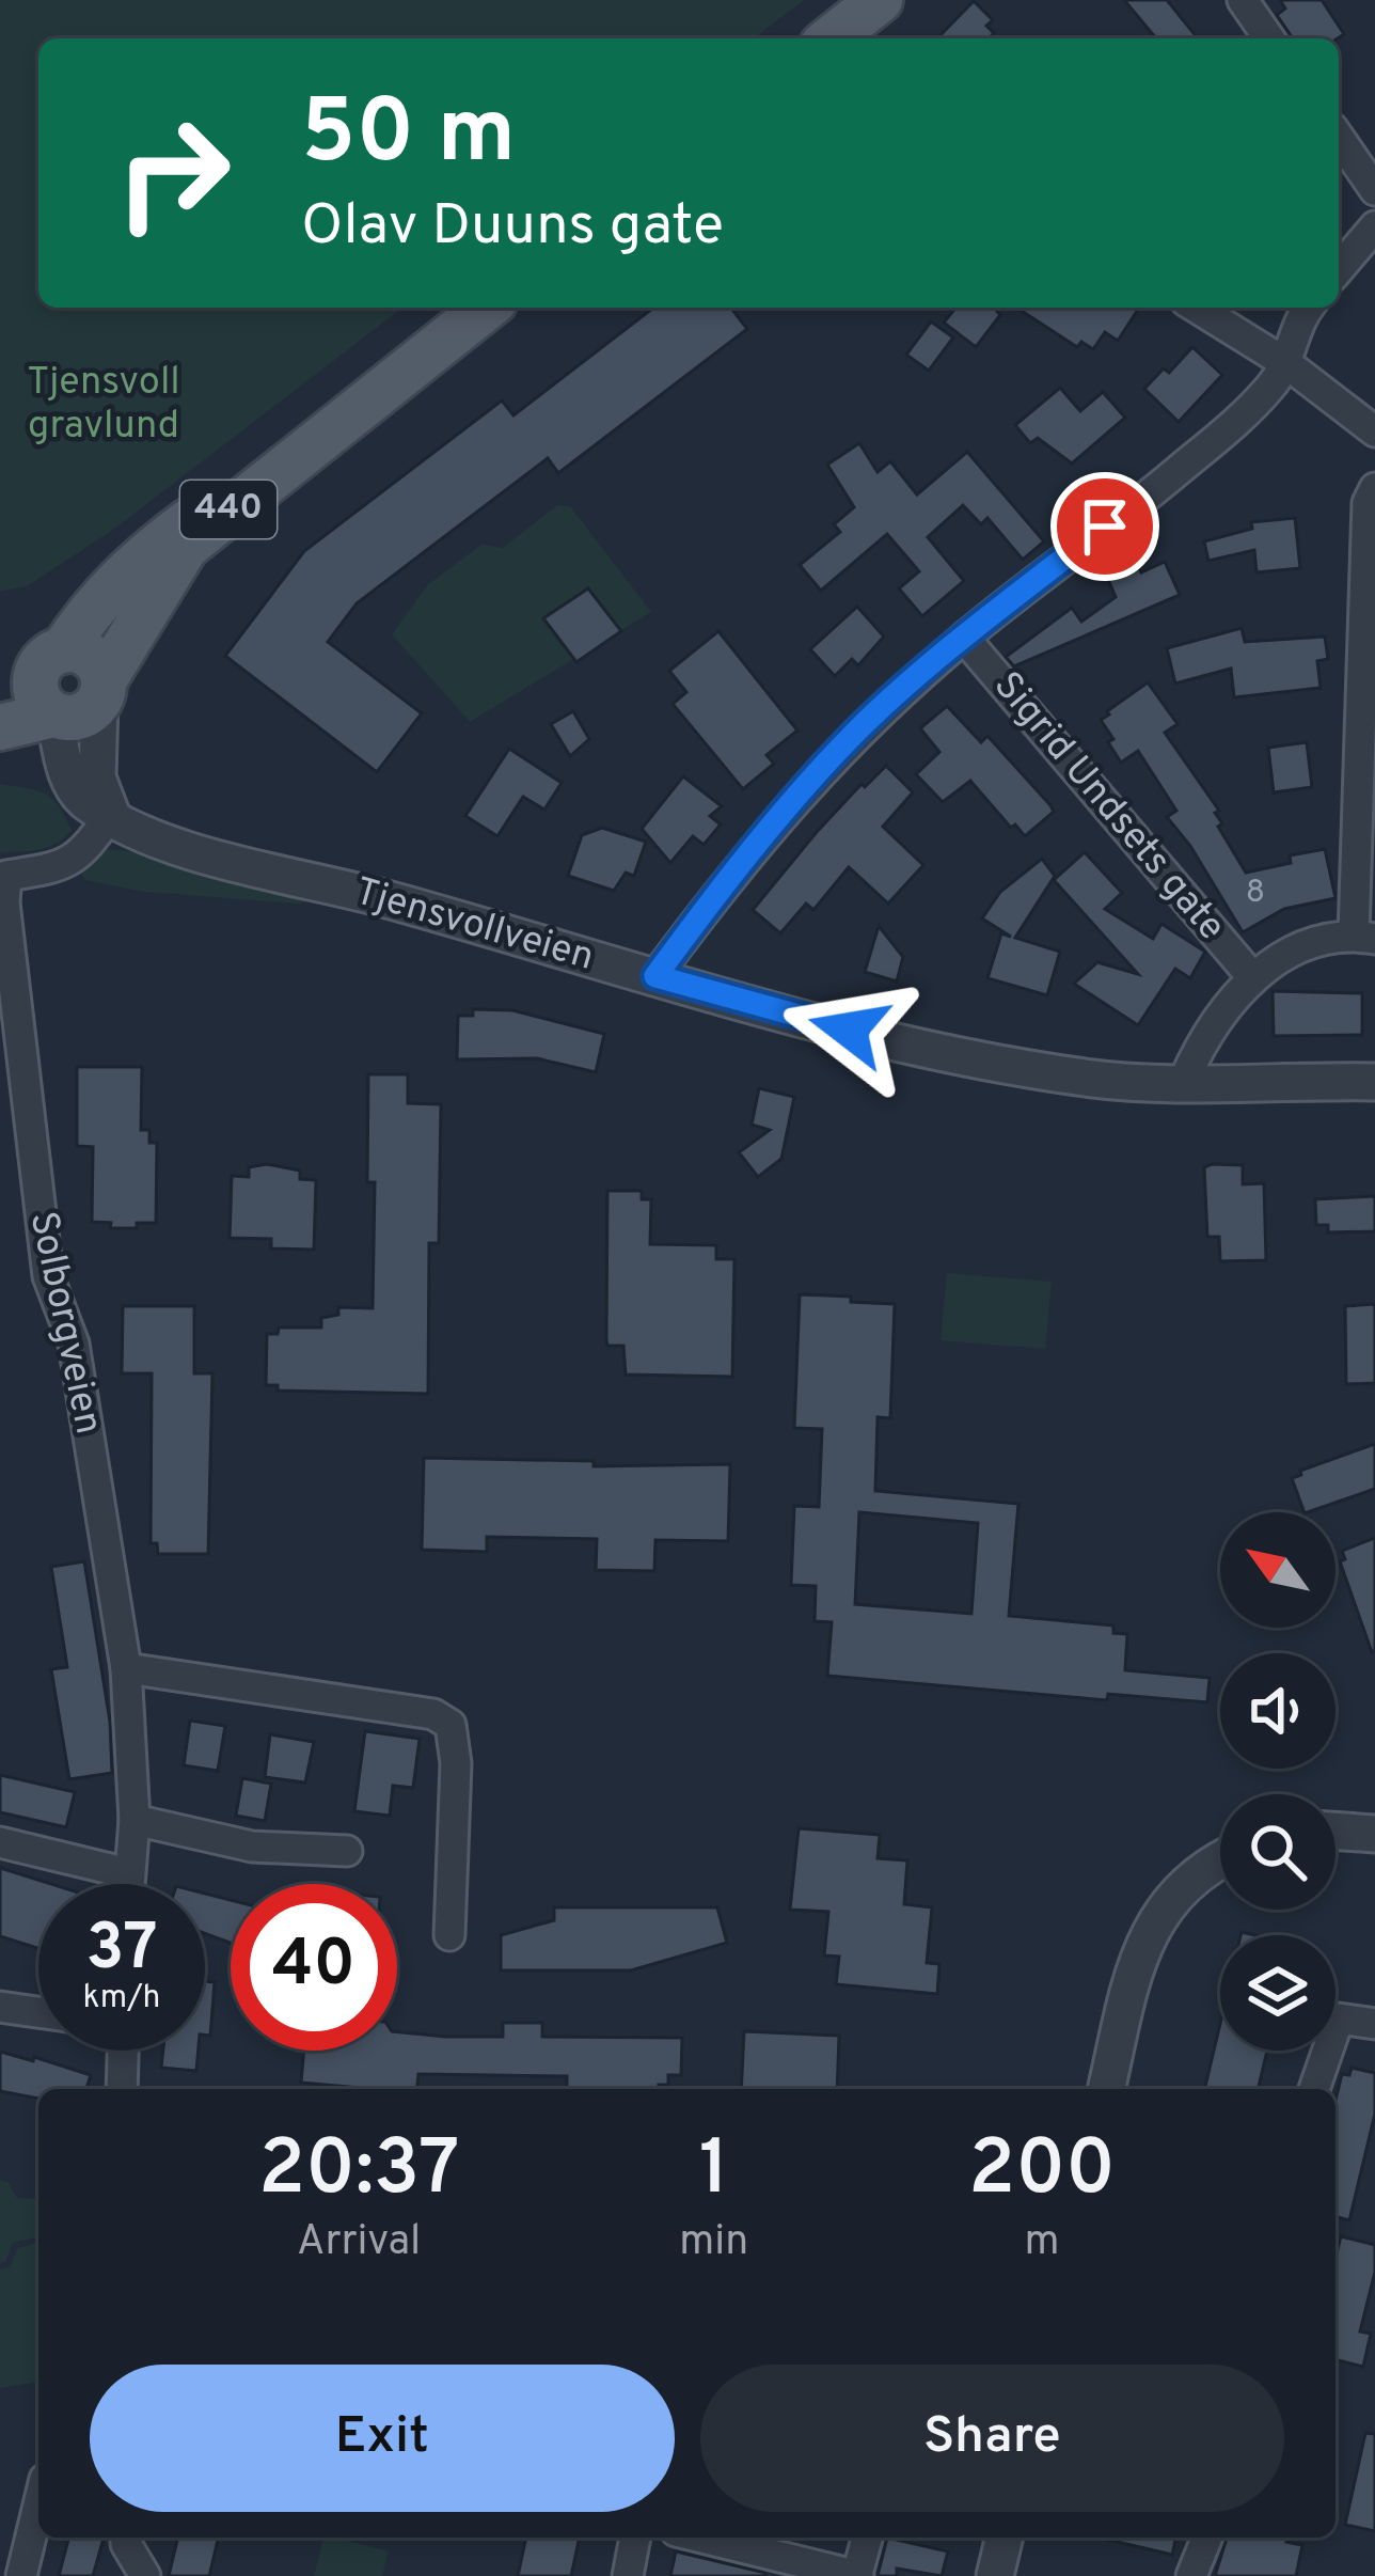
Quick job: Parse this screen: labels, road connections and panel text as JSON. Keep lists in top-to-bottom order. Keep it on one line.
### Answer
{"streets":{"main road":["440"],"street":["Sigrid Undsets gate","Tjensvollveien","Solborgveien"]},"crossings":[["440","Tjensvollveien"],["Sigrid Undsets gate","Tjensvollveien"],["Tjensvollveien","Solborgveien"]],"parks":["Tjensvoll gravlund"],"house_numbers":["8"],"north":"top left","page":{"turn":["50 m","Olav Duuns gate"],"speed":"37 km/h","limit":"40","eta":["20:37","Arrival","1","min","200","m"],"buttons":["Exit","Share"]}}
